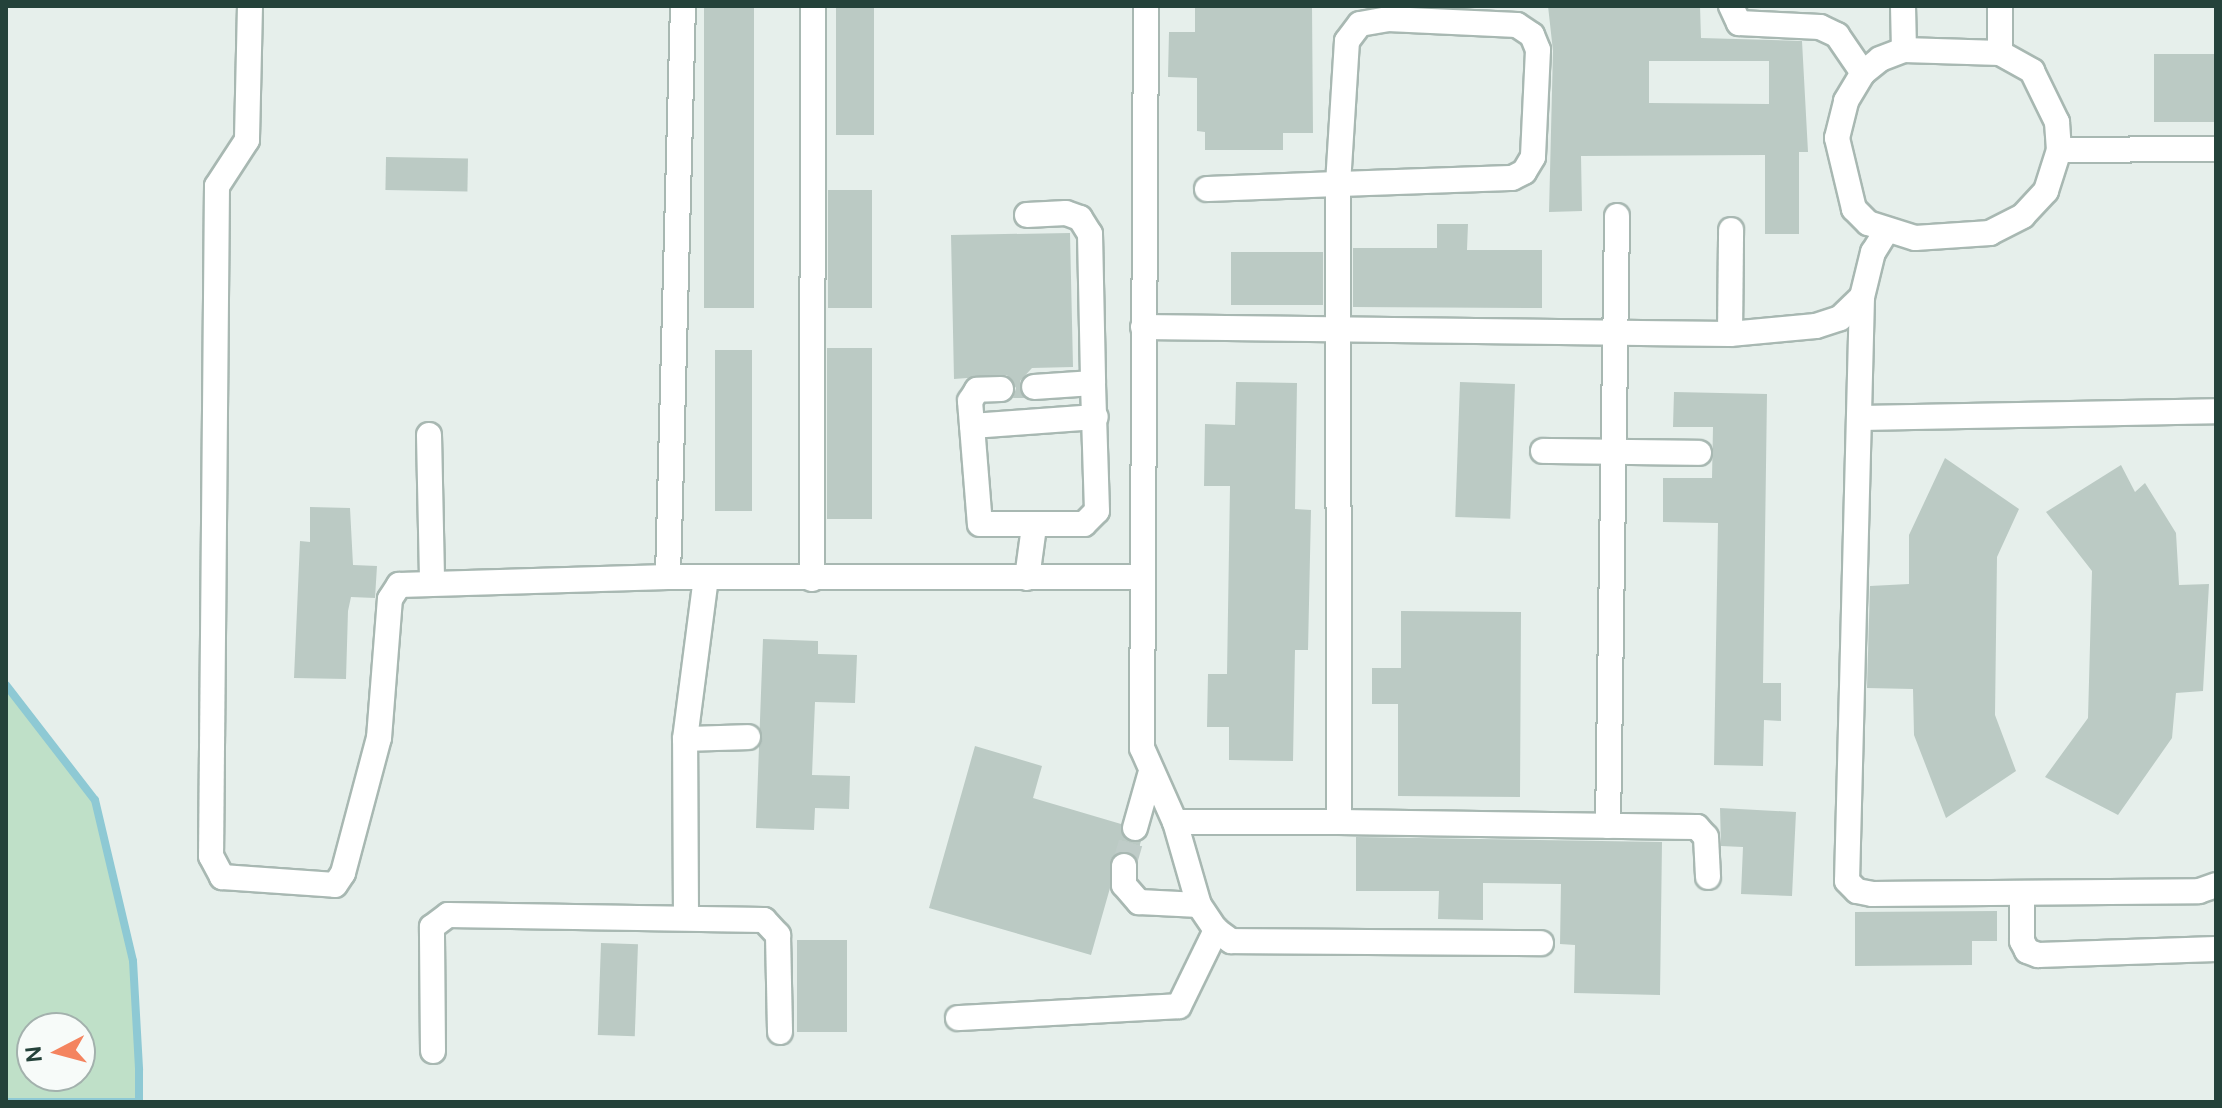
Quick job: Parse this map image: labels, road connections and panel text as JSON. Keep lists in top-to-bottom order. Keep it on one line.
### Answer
{"north":"left"}
